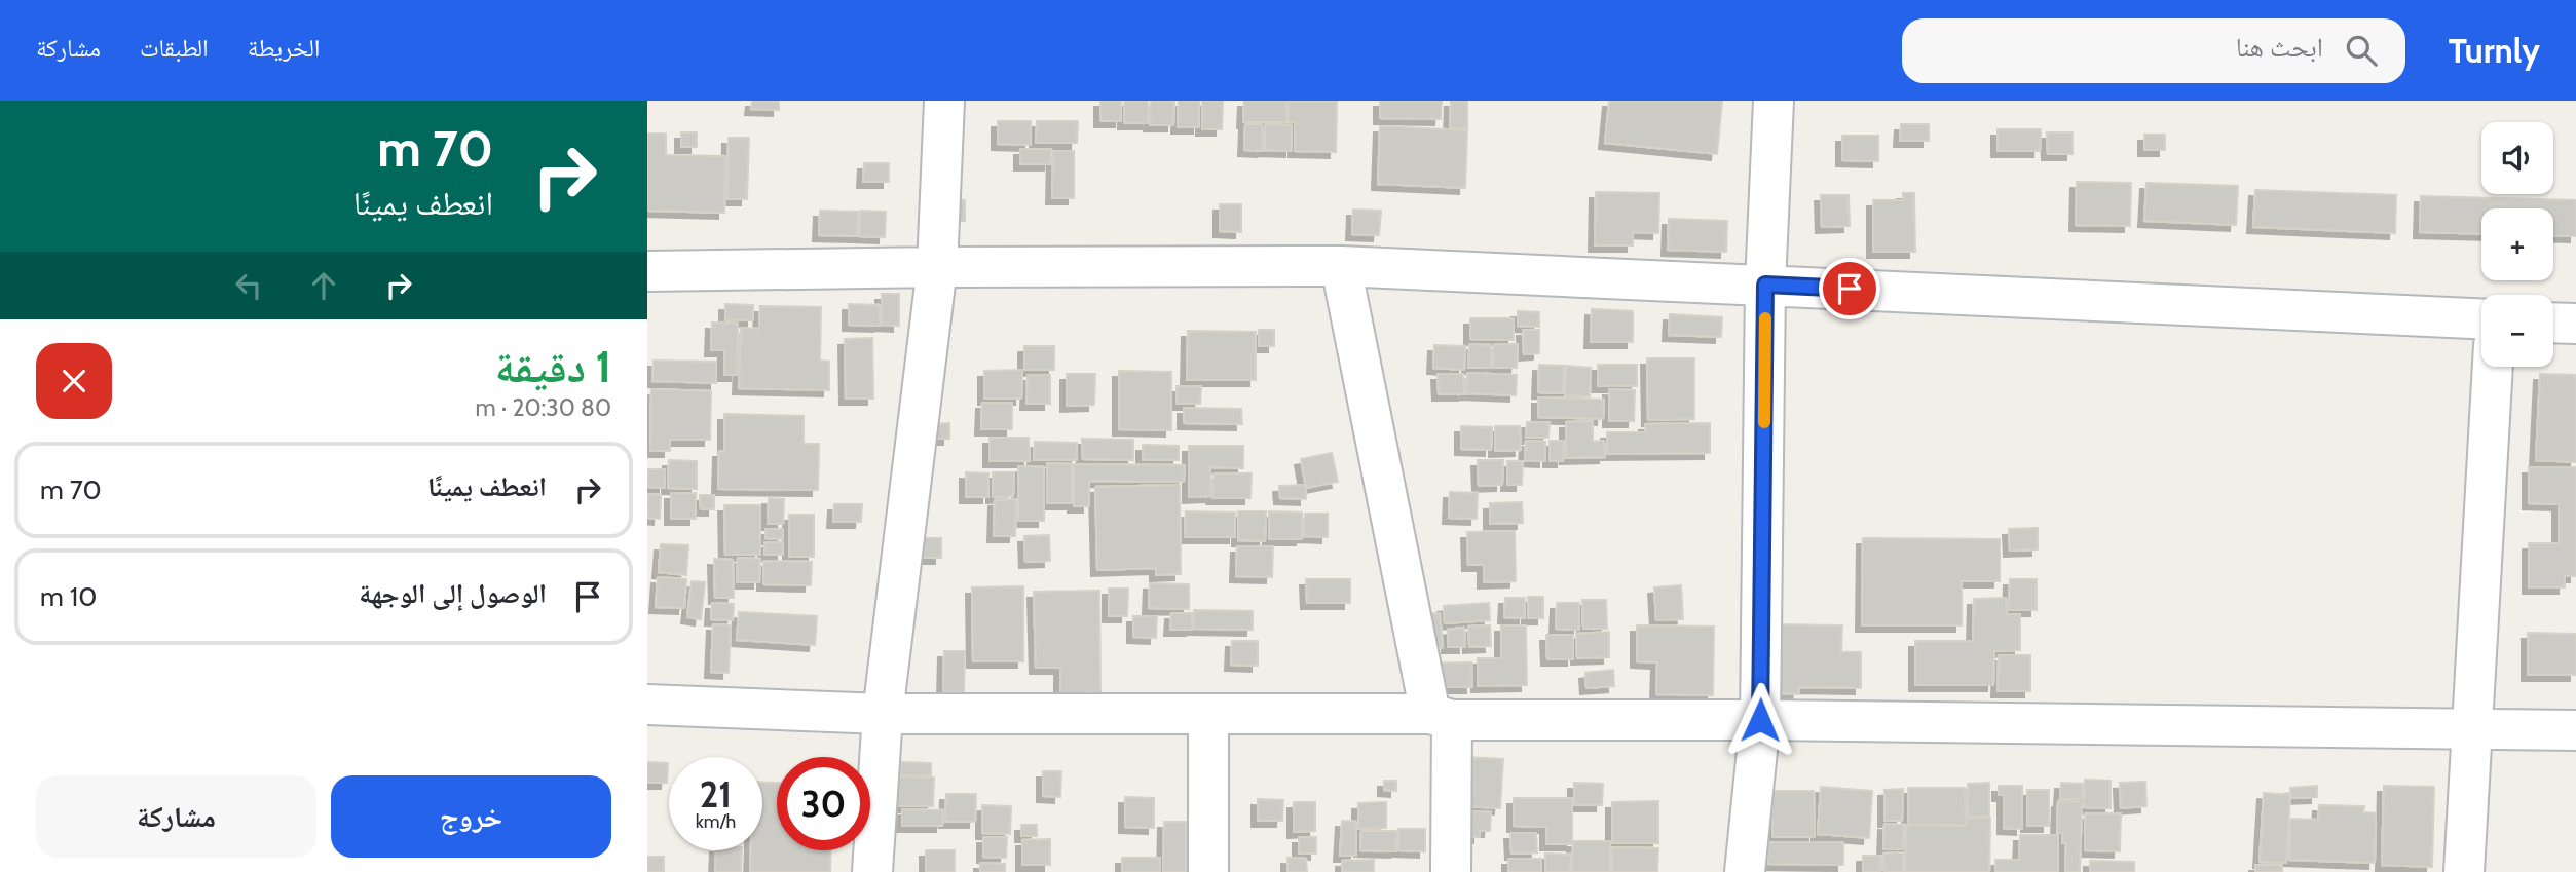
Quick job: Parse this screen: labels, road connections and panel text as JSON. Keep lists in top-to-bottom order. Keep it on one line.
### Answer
{"page":{"header":"Turnly","search":"ابحث هنا","nav":["الخريطة","الطبقات","مشاركة"],"turn":["70 m","انعطف يمينًا"],"map_buttons":["+","−"],"heading":["1 دقيقة","80 m · 20:30"],"list":[{"name":"انعطف يمينًا","value":"70 m"},{"name":"الوصول إلى الوجهة","value":"10 m"}],"speed":"21 km/h","limit":"30","buttons":["خروج","مشاركة"]}}
